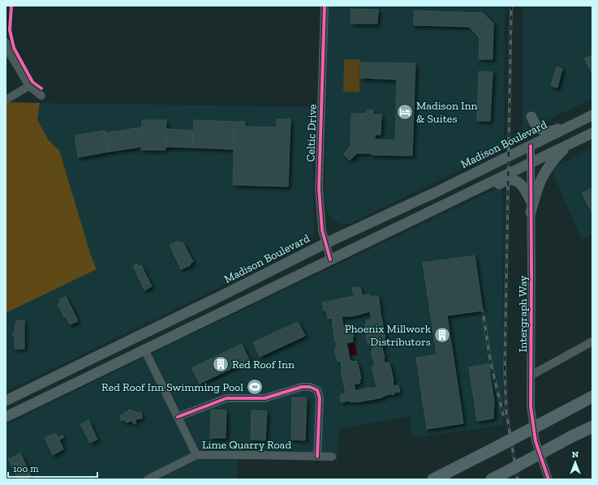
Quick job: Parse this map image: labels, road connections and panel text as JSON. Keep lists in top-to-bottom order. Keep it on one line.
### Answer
{"streets":{"main road":["Madison Boulevard"],"street":["Celtic Drive","Intergraph Way","Lime Quarry Road"]},"crossings":[["Celtic Drive","Madison Boulevard"],["Madison Boulevard","Intergraph Way"]],"places":{"hotel":["Madison Inn & Suites"],"building":["Phoenix Millwork Distributors","Red Roof Inn"],"sports":["Red Roof Inn Swimming Pool"]},"scale_bar":"100 m","north":"top"}
